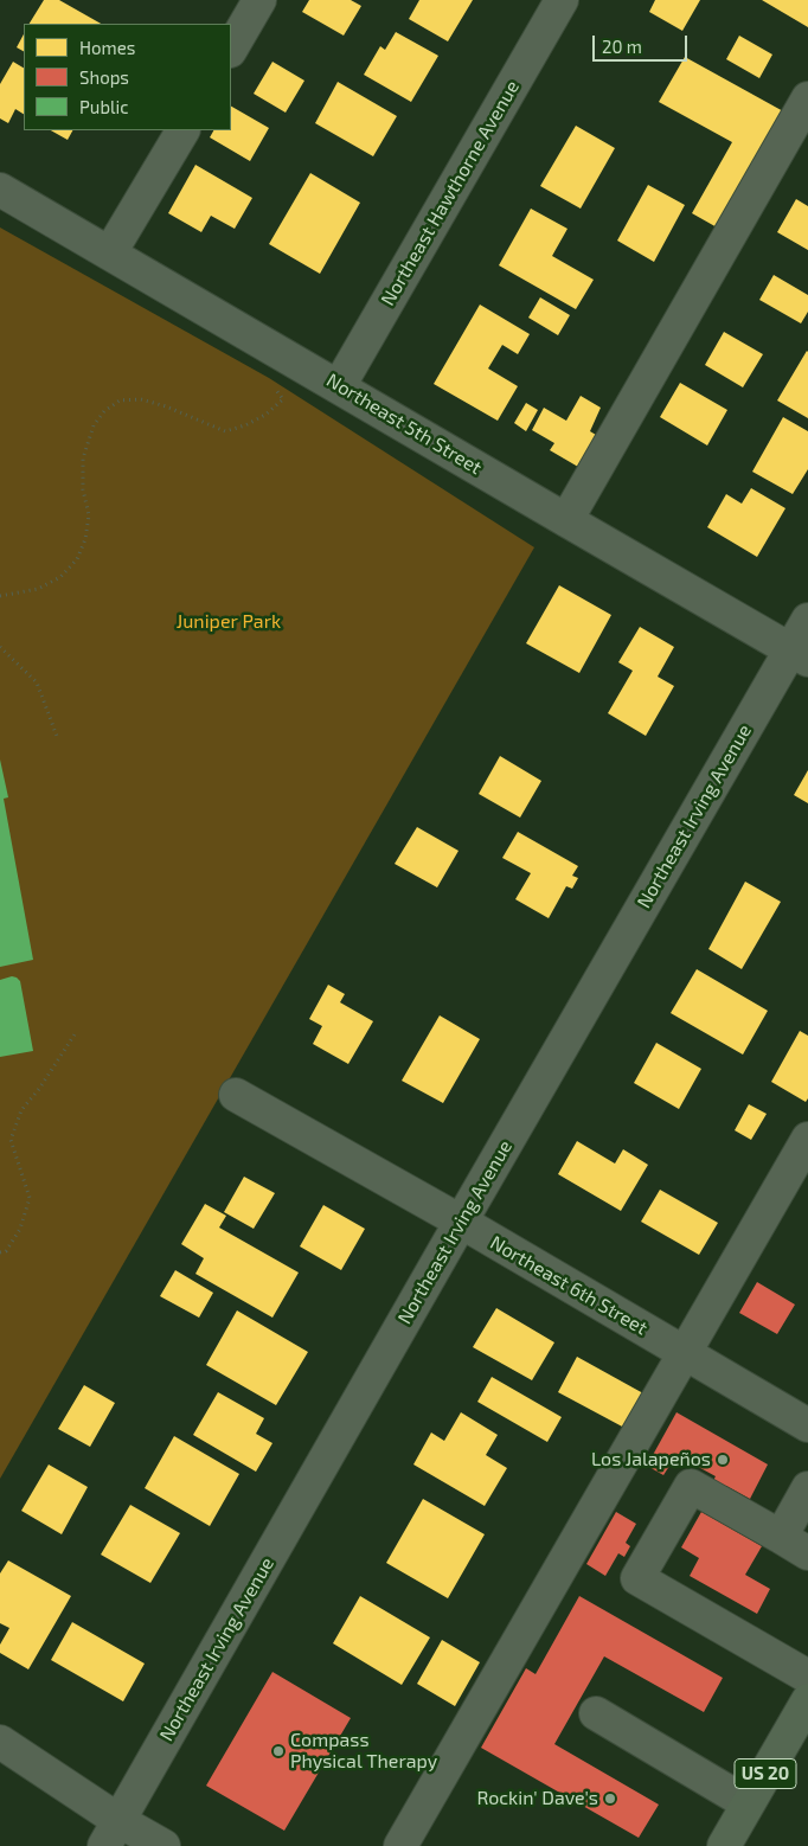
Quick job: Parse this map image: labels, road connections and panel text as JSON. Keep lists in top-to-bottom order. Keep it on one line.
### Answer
{"streets":{"main road":["US 20"],"street":["Northeast Hawthorne Avenue","Northeast 5th Street","Northeast Irving Avenue","Northeast 6th Street"]},"crossings":[["Northeast Hawthorne Avenue","Northeast 5th Street"],["Northeast 5th Street","Northeast Irving Avenue"],["Northeast Irving Avenue","Northeast 6th Street"]],"parks":["Juniper Park"],"places":["Los Jalapeños","Compass Physical Therapy","Rockin' Dave's"],"legend":["Homes","Shops","Public"],"scale_bar":"20 m"}
